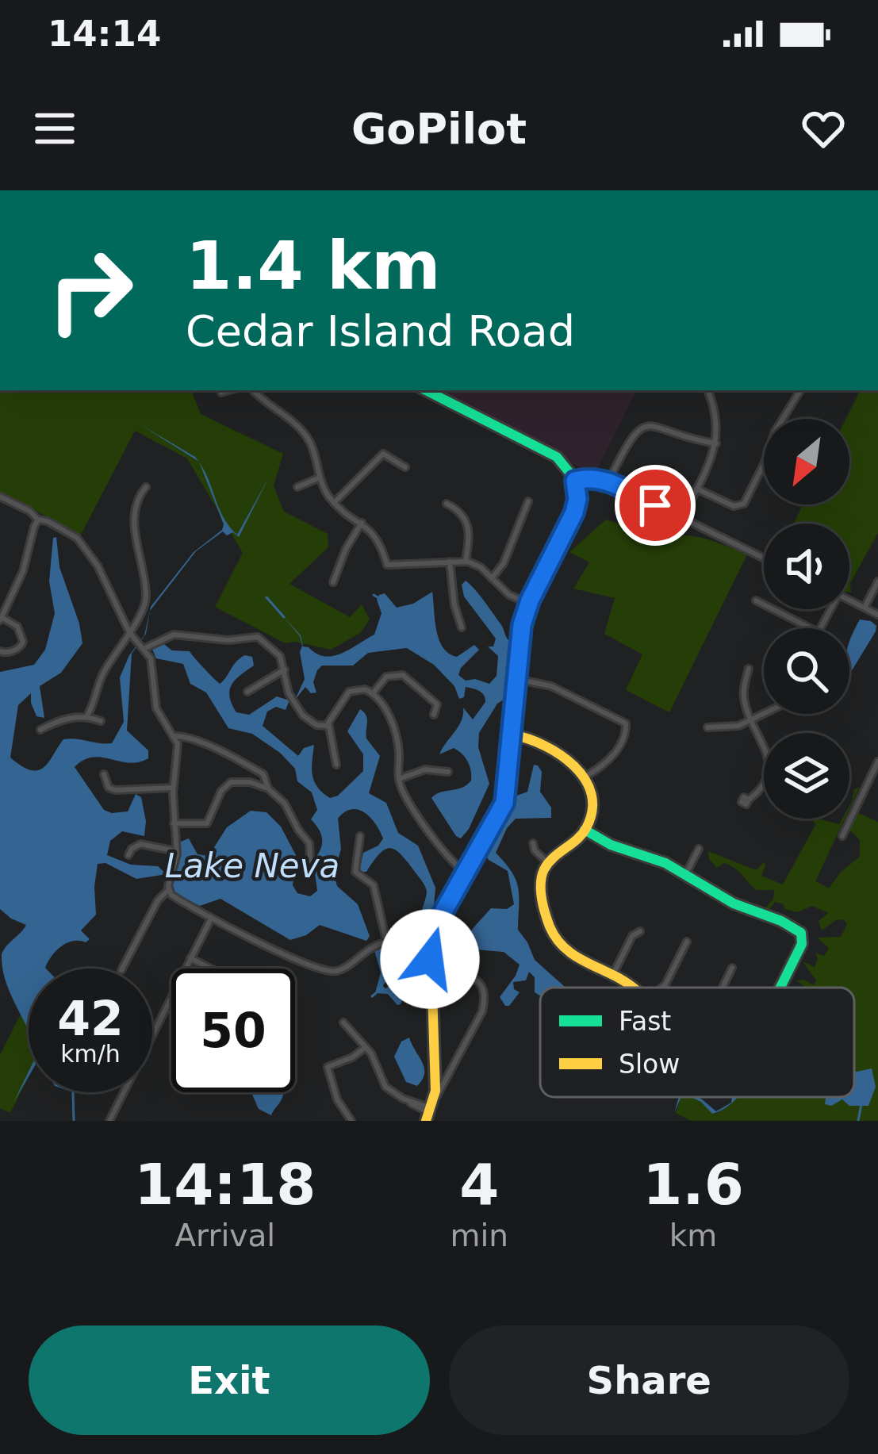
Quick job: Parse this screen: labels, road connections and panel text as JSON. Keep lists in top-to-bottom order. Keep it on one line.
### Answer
{"water":["Lake Neva"],"legend":["Fast","Slow"],"north":"bottom left","page":{"status":"14:14","header":"GoPilot","turn":["1.4 km","Cedar Island Road"],"speed":"42 km/h","limit":"50","eta":["14:18","Arrival","4","min","1.6","km"],"buttons":["Exit","Share"]}}
